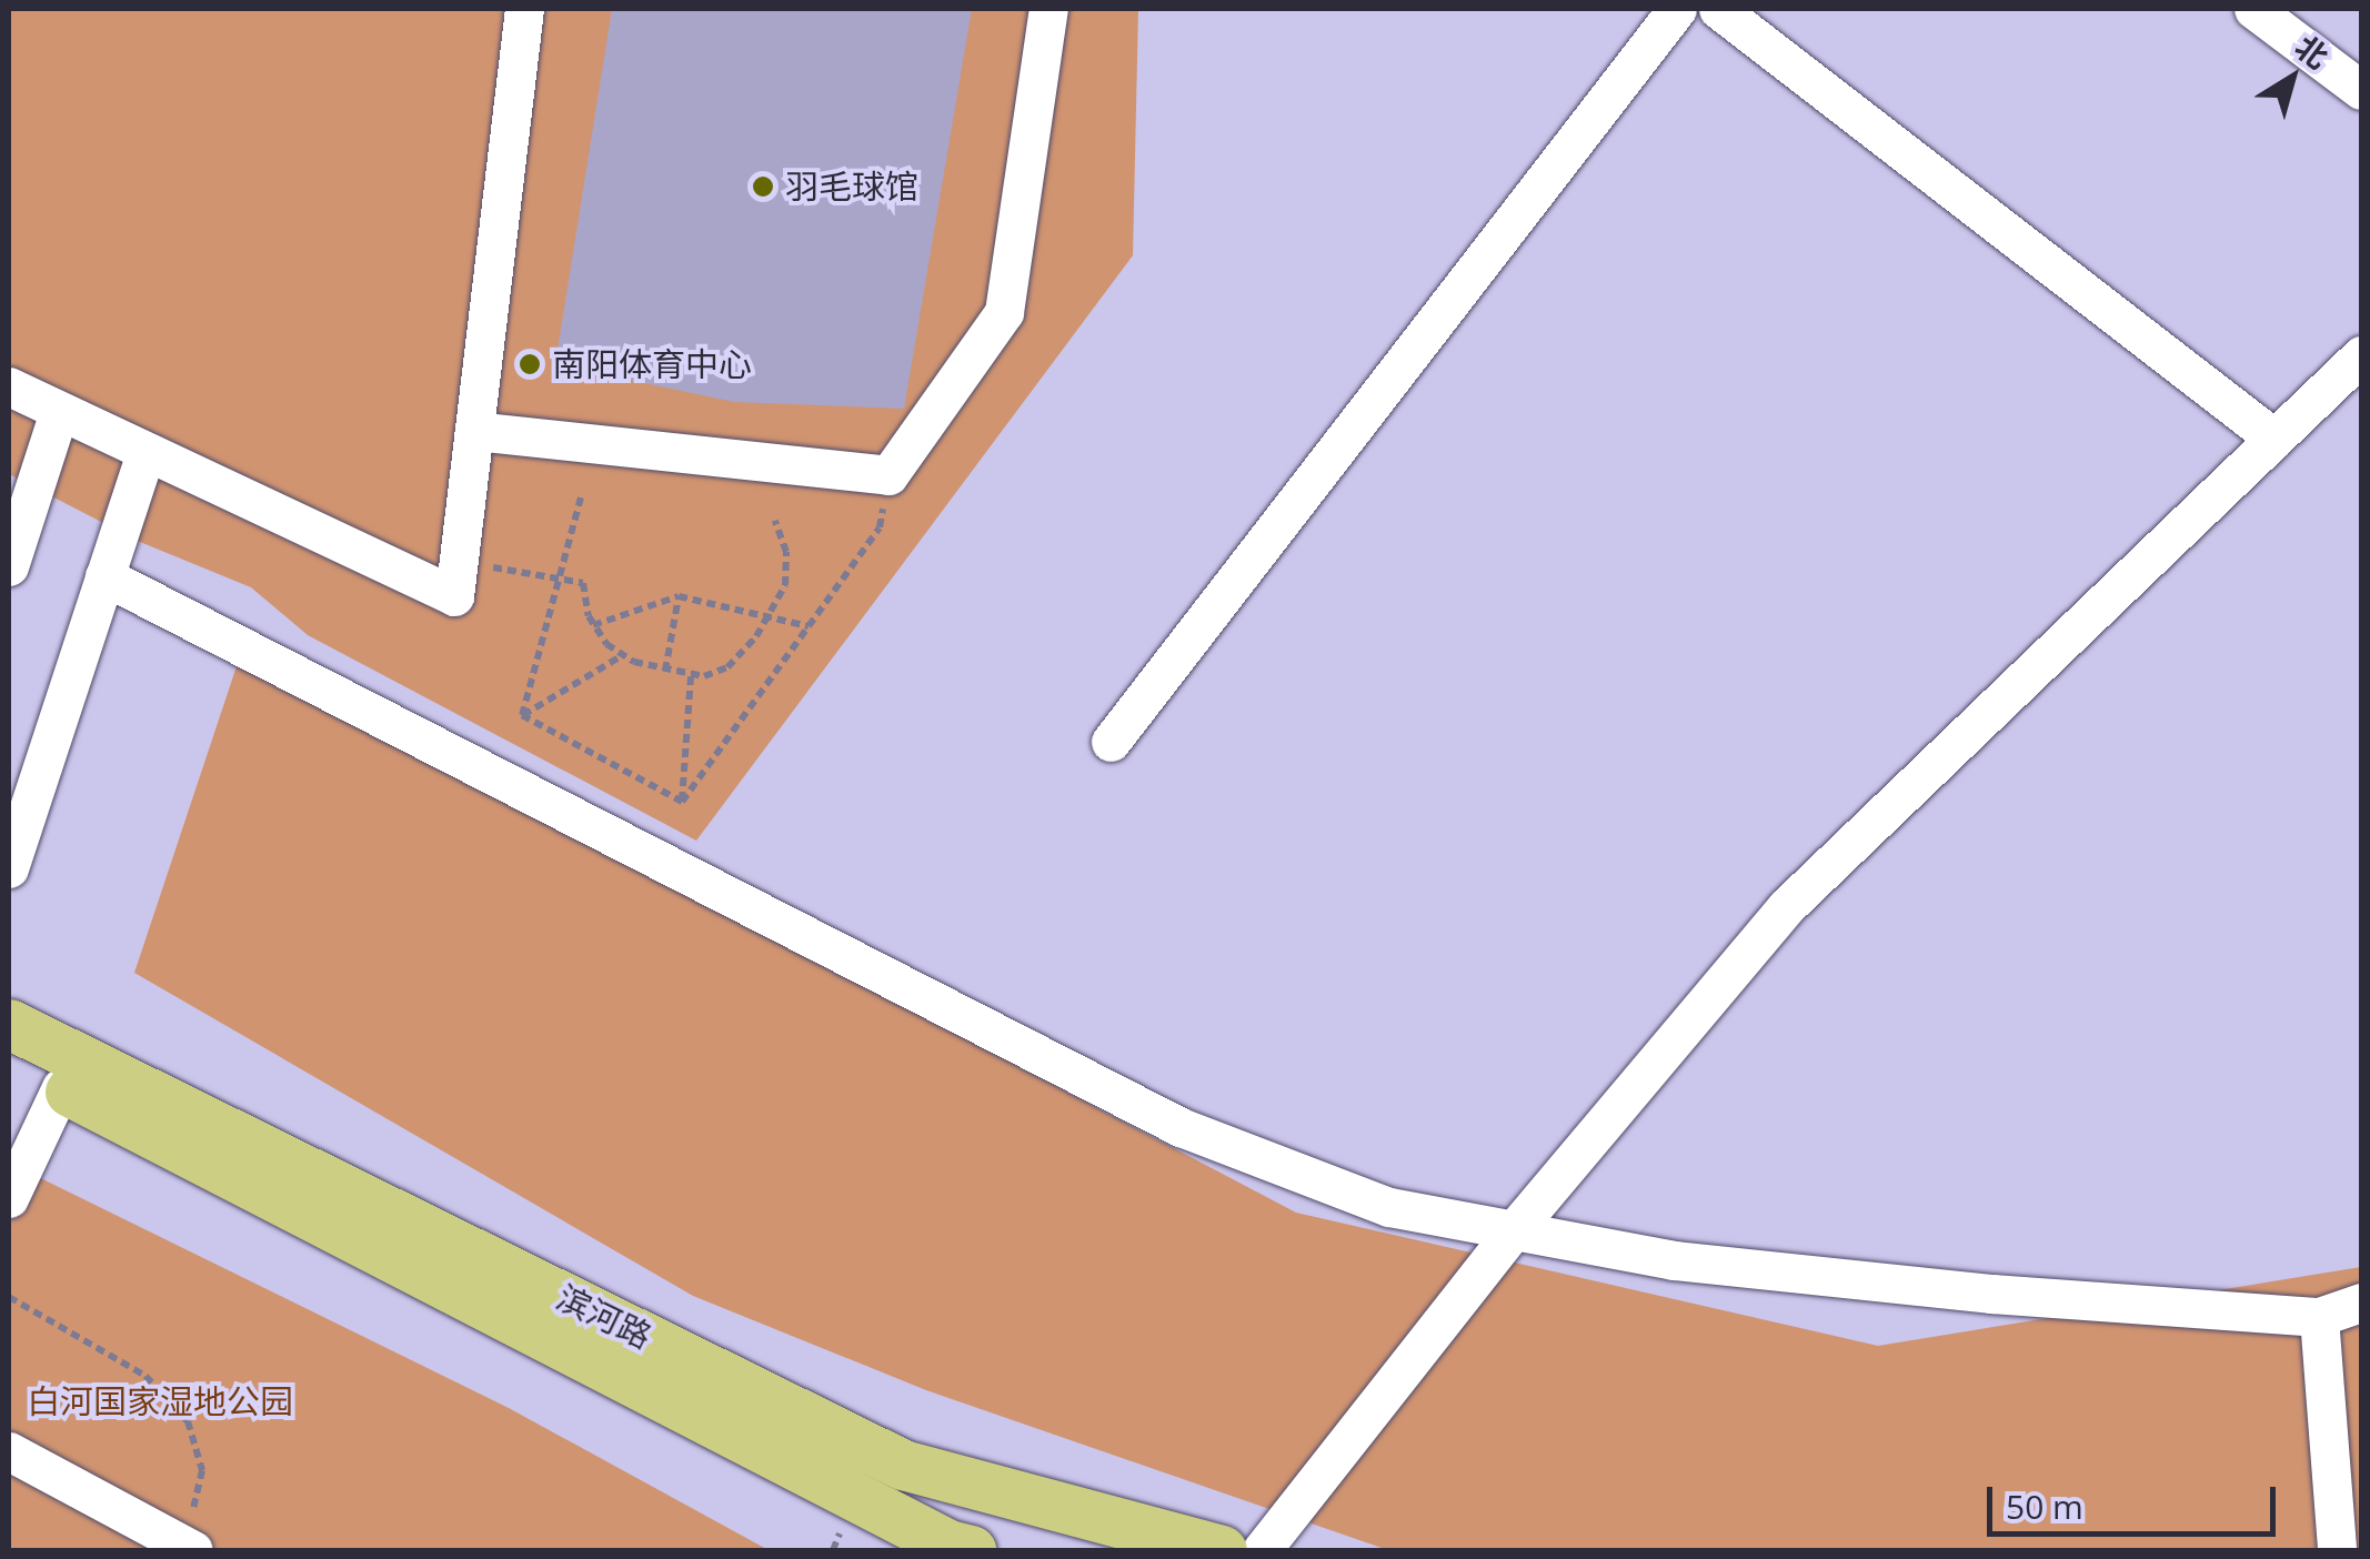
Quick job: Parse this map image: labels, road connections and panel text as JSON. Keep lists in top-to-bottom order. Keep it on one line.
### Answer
{"streets":{"main road":["滨河路"]},"parks":["白河国家湿地公园"],"places":["羽毛球馆","南阳体育中心"],"scale_bar":"50 m","north":"top right"}
